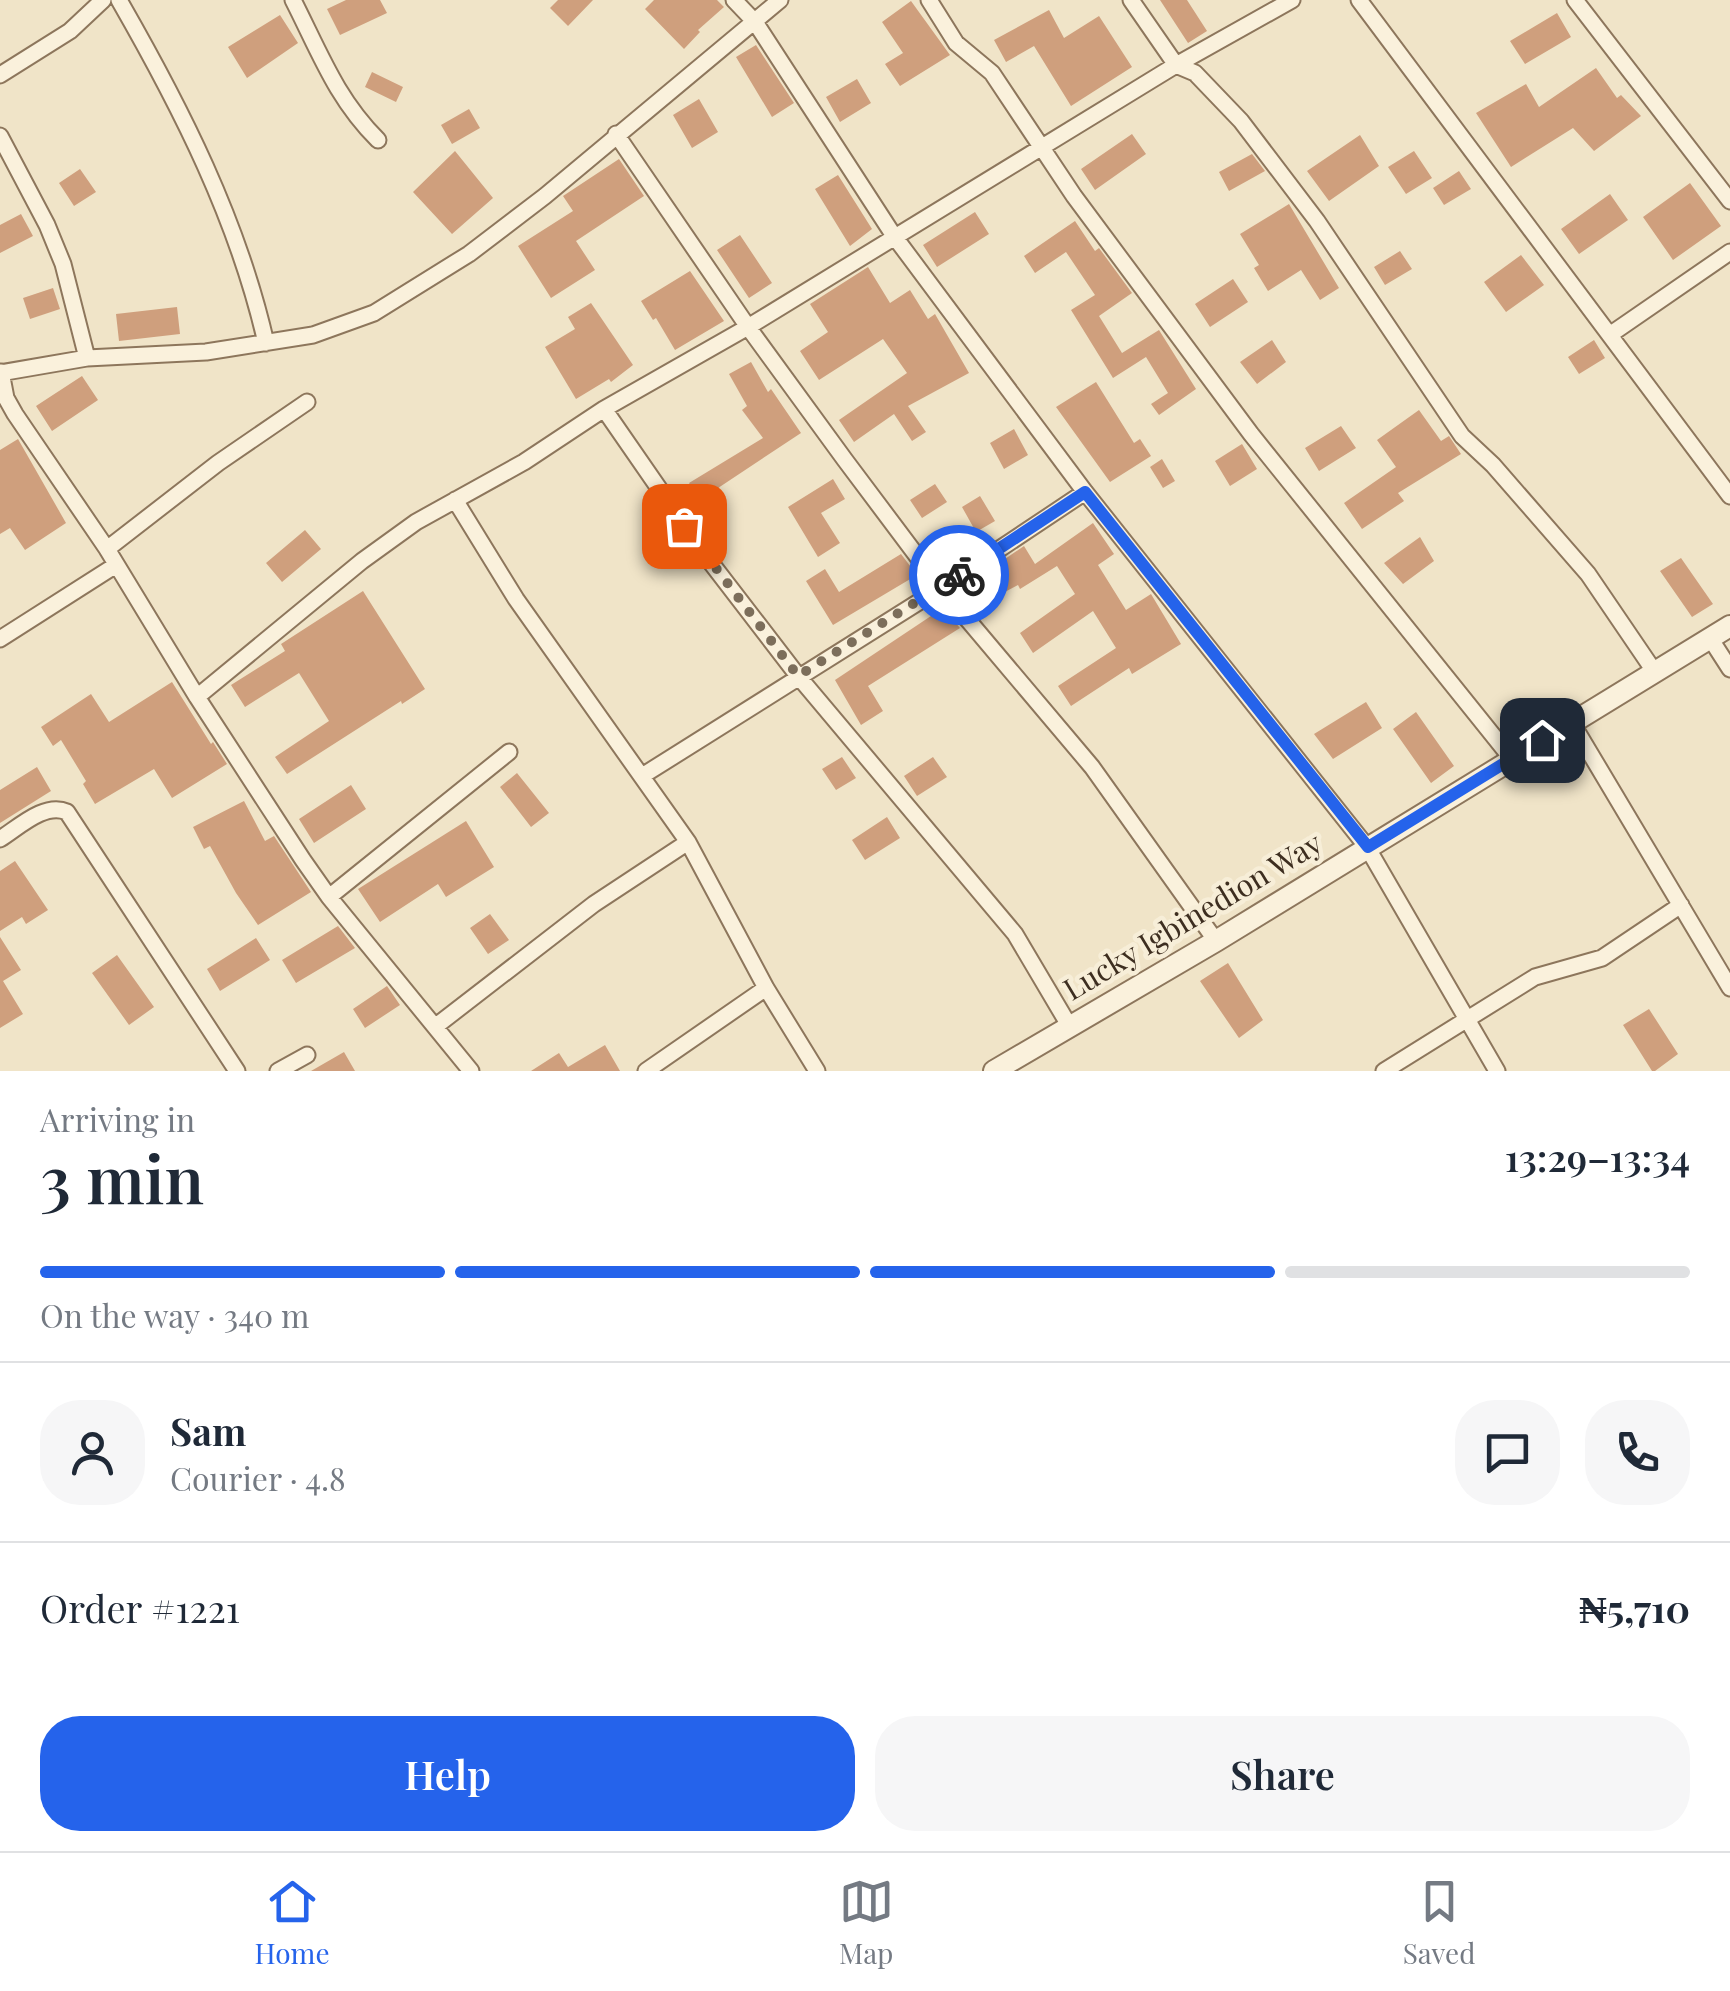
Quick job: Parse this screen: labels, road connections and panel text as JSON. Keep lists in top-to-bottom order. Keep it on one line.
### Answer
{"streets":{"street":["Lucky Igbinedion Way"]},"page":{"heading":["3 min","Arriving in","13:29–13:34"],"panel":["Sam","Courier · 4.8","Order #1221","₦5,710"],"bar":"On the way · 340 m","buttons":["Help","Share"],"tabs":["Home","Map","Saved"]}}
